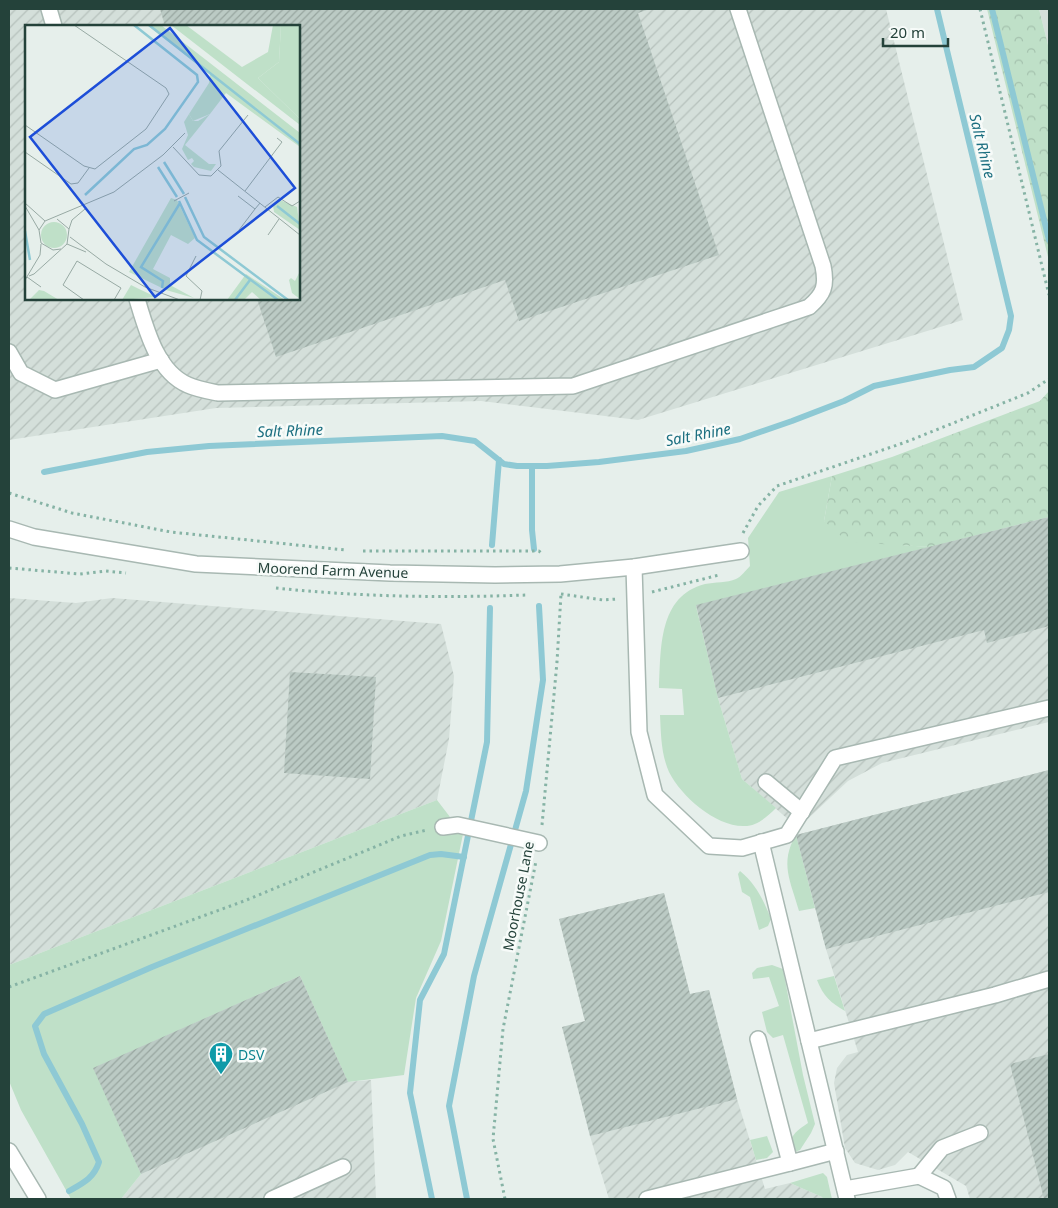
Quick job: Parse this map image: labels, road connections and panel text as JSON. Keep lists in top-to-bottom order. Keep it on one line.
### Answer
{"streets":{"street":["Moorend Farm Avenue"],"path":["Moorhouse Lane"]},"water":["Salt Rhine"],"places":{"building":["DSV"]},"scale_bar":"20 m"}
